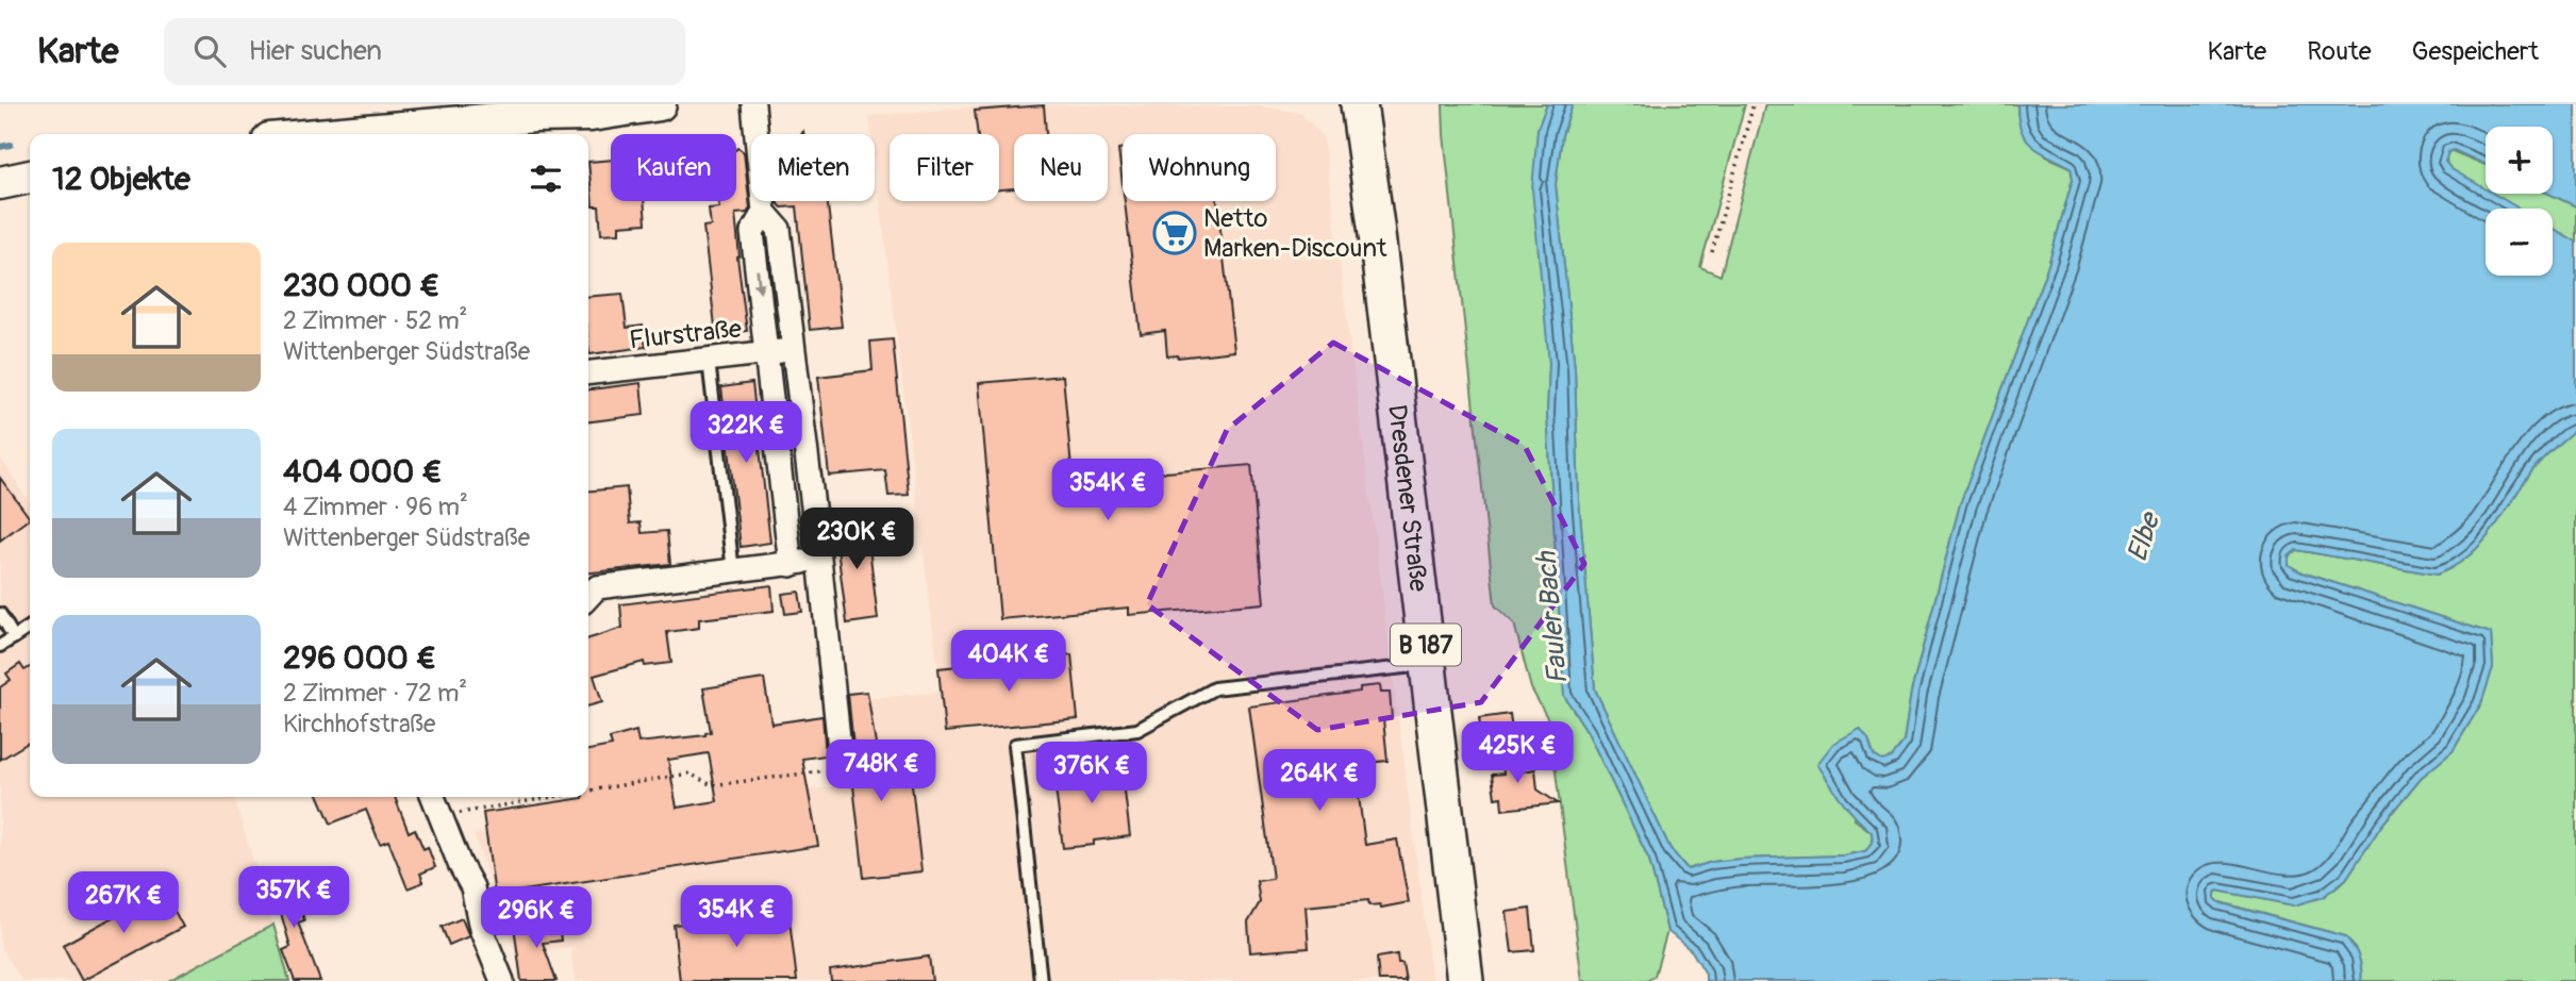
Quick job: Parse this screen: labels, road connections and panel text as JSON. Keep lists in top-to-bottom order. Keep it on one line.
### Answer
{"streets":{"main road":["Dresdener Straße","B 187"],"street":["Flurstraße"]},"water":["Elbe","Fauler Bach"],"places":{"supermarket":["Netto Marken-Discount"]},"page":{"header":"Karte","search":"Hier suchen","nav":["Karte","Route","Gespeichert"],"map_buttons":["+","−"],"chip":["Kaufen","Mieten","Filter","Neu","Wohnung"],"heading":"12 Objekte","list":[{"name":"230 000 €","note":"2 Zimmer · 52 m² · Wittenberger Südstraße"},{"name":"404 000 €","note":"4 Zimmer · 96 m² · Wittenberger Südstraße"},{"name":"296 000 €","note":"2 Zimmer · 72 m² · Kirchhofstraße"}],"price":["322K €","354K €","230K €","404K €","425K €","748K €","376K €","264K €","357K €","267K €","354K €","296K €"]}}
